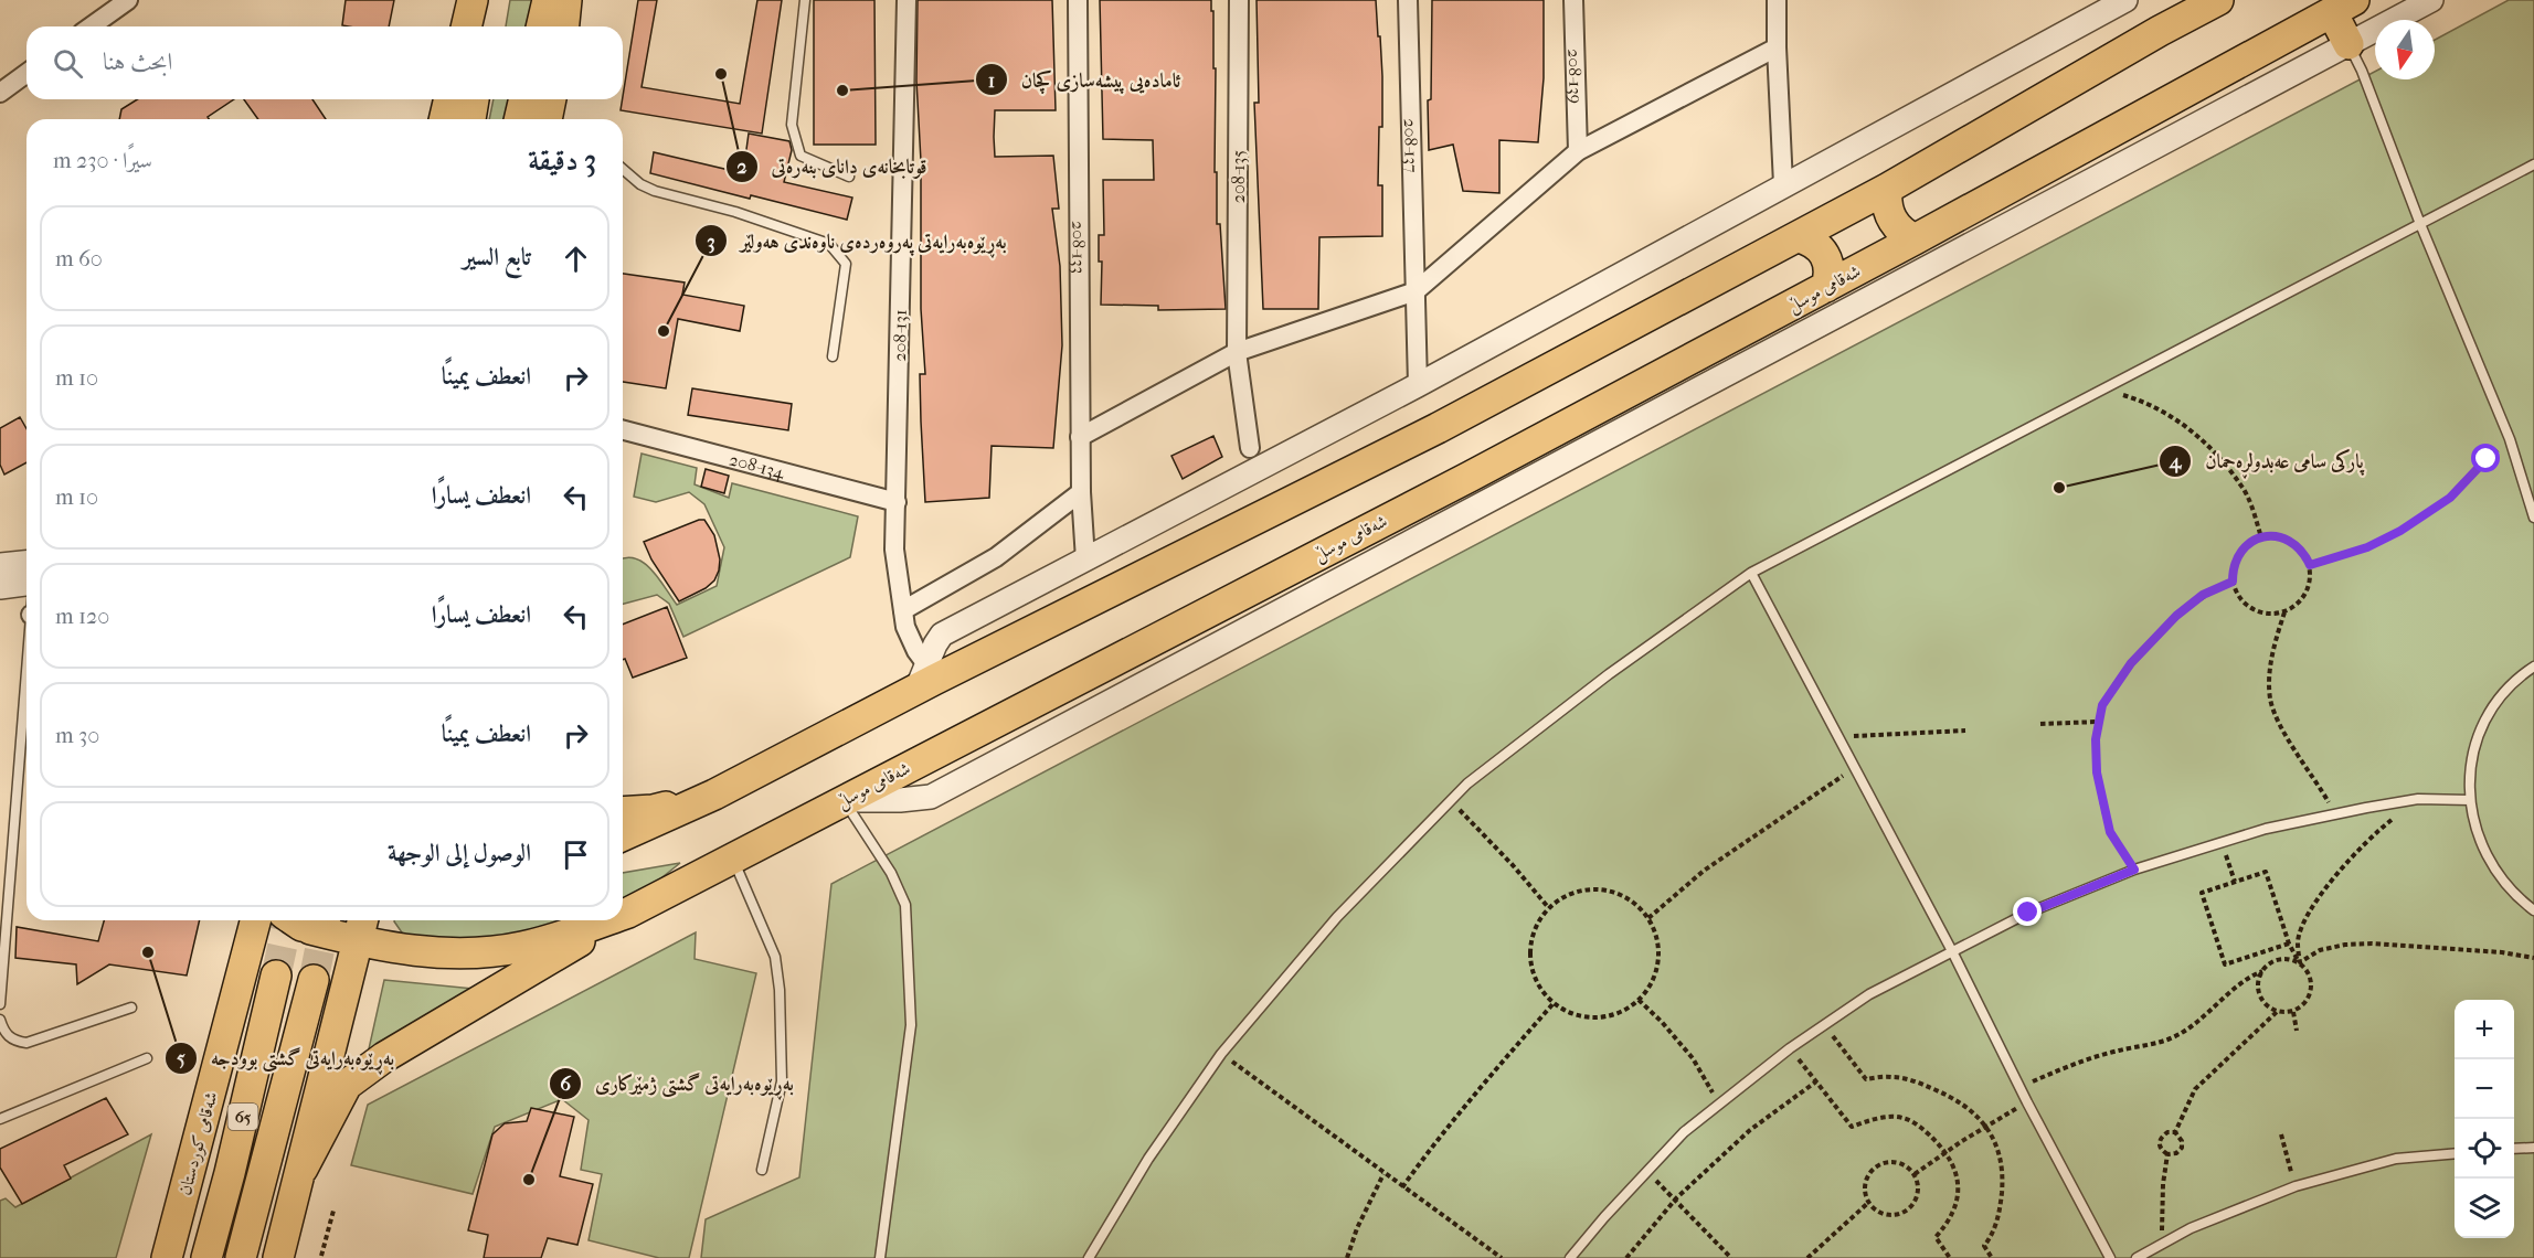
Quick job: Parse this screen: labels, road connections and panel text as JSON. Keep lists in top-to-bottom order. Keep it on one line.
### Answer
{"streets":{"highway":["شەقامی موسڵ","65","شەقامی کوردستان"],"street":["208-139","208-137","208-135","208-133","208-131","208-134"]},"crossings":[["208-131","208-134"]],"places":["قوتابخانەی دانای بنەرەتی","ئامادەیی پیشەسازی کچان","بەڕێوەبەرایەتی پەروەردەی ناوەندی هەولێر","پارکی سامی عەبدولڕەحمان","بەڕێوەبەرایەتی گشتی بوودجە","بەڕێوەبەرایەتی گشتی ژمێركاری"],"north":"bottom","page":{"search":"ابحث هنا","heading":["3 دقيقة","سيرًا · 230 m"],"list":[["تابع السير","60 m"],["انعطف يمينًا","10 m"],["انعطف يسارًا","10 m"],["انعطف يسارًا","120 m"],["انعطف يمينًا","30 m"],"الوصول إلى الوجهة"],"map_buttons":["+","−"]}}
